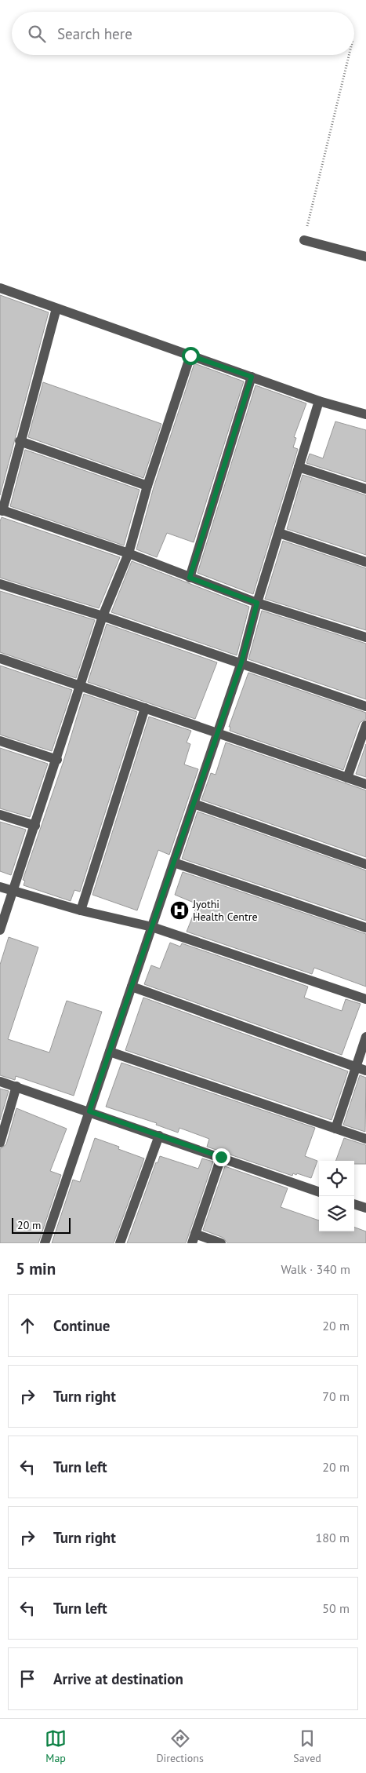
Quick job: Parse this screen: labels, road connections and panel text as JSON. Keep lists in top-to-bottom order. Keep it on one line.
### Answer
{"places":{"hospital":["Jyothi Health Centre"]},"scale_bar":"20 m","page":{"search":"Search here","scale":"20 m","heading":["5 min","Walk · 340 m"],"list":[["Continue","20 m"],["Turn right","70 m"],["Turn left","20 m"],["Turn right","180 m"],["Turn left","50 m"],"Arrive at destination"],"nav":["Map","Directions","Saved"]}}
